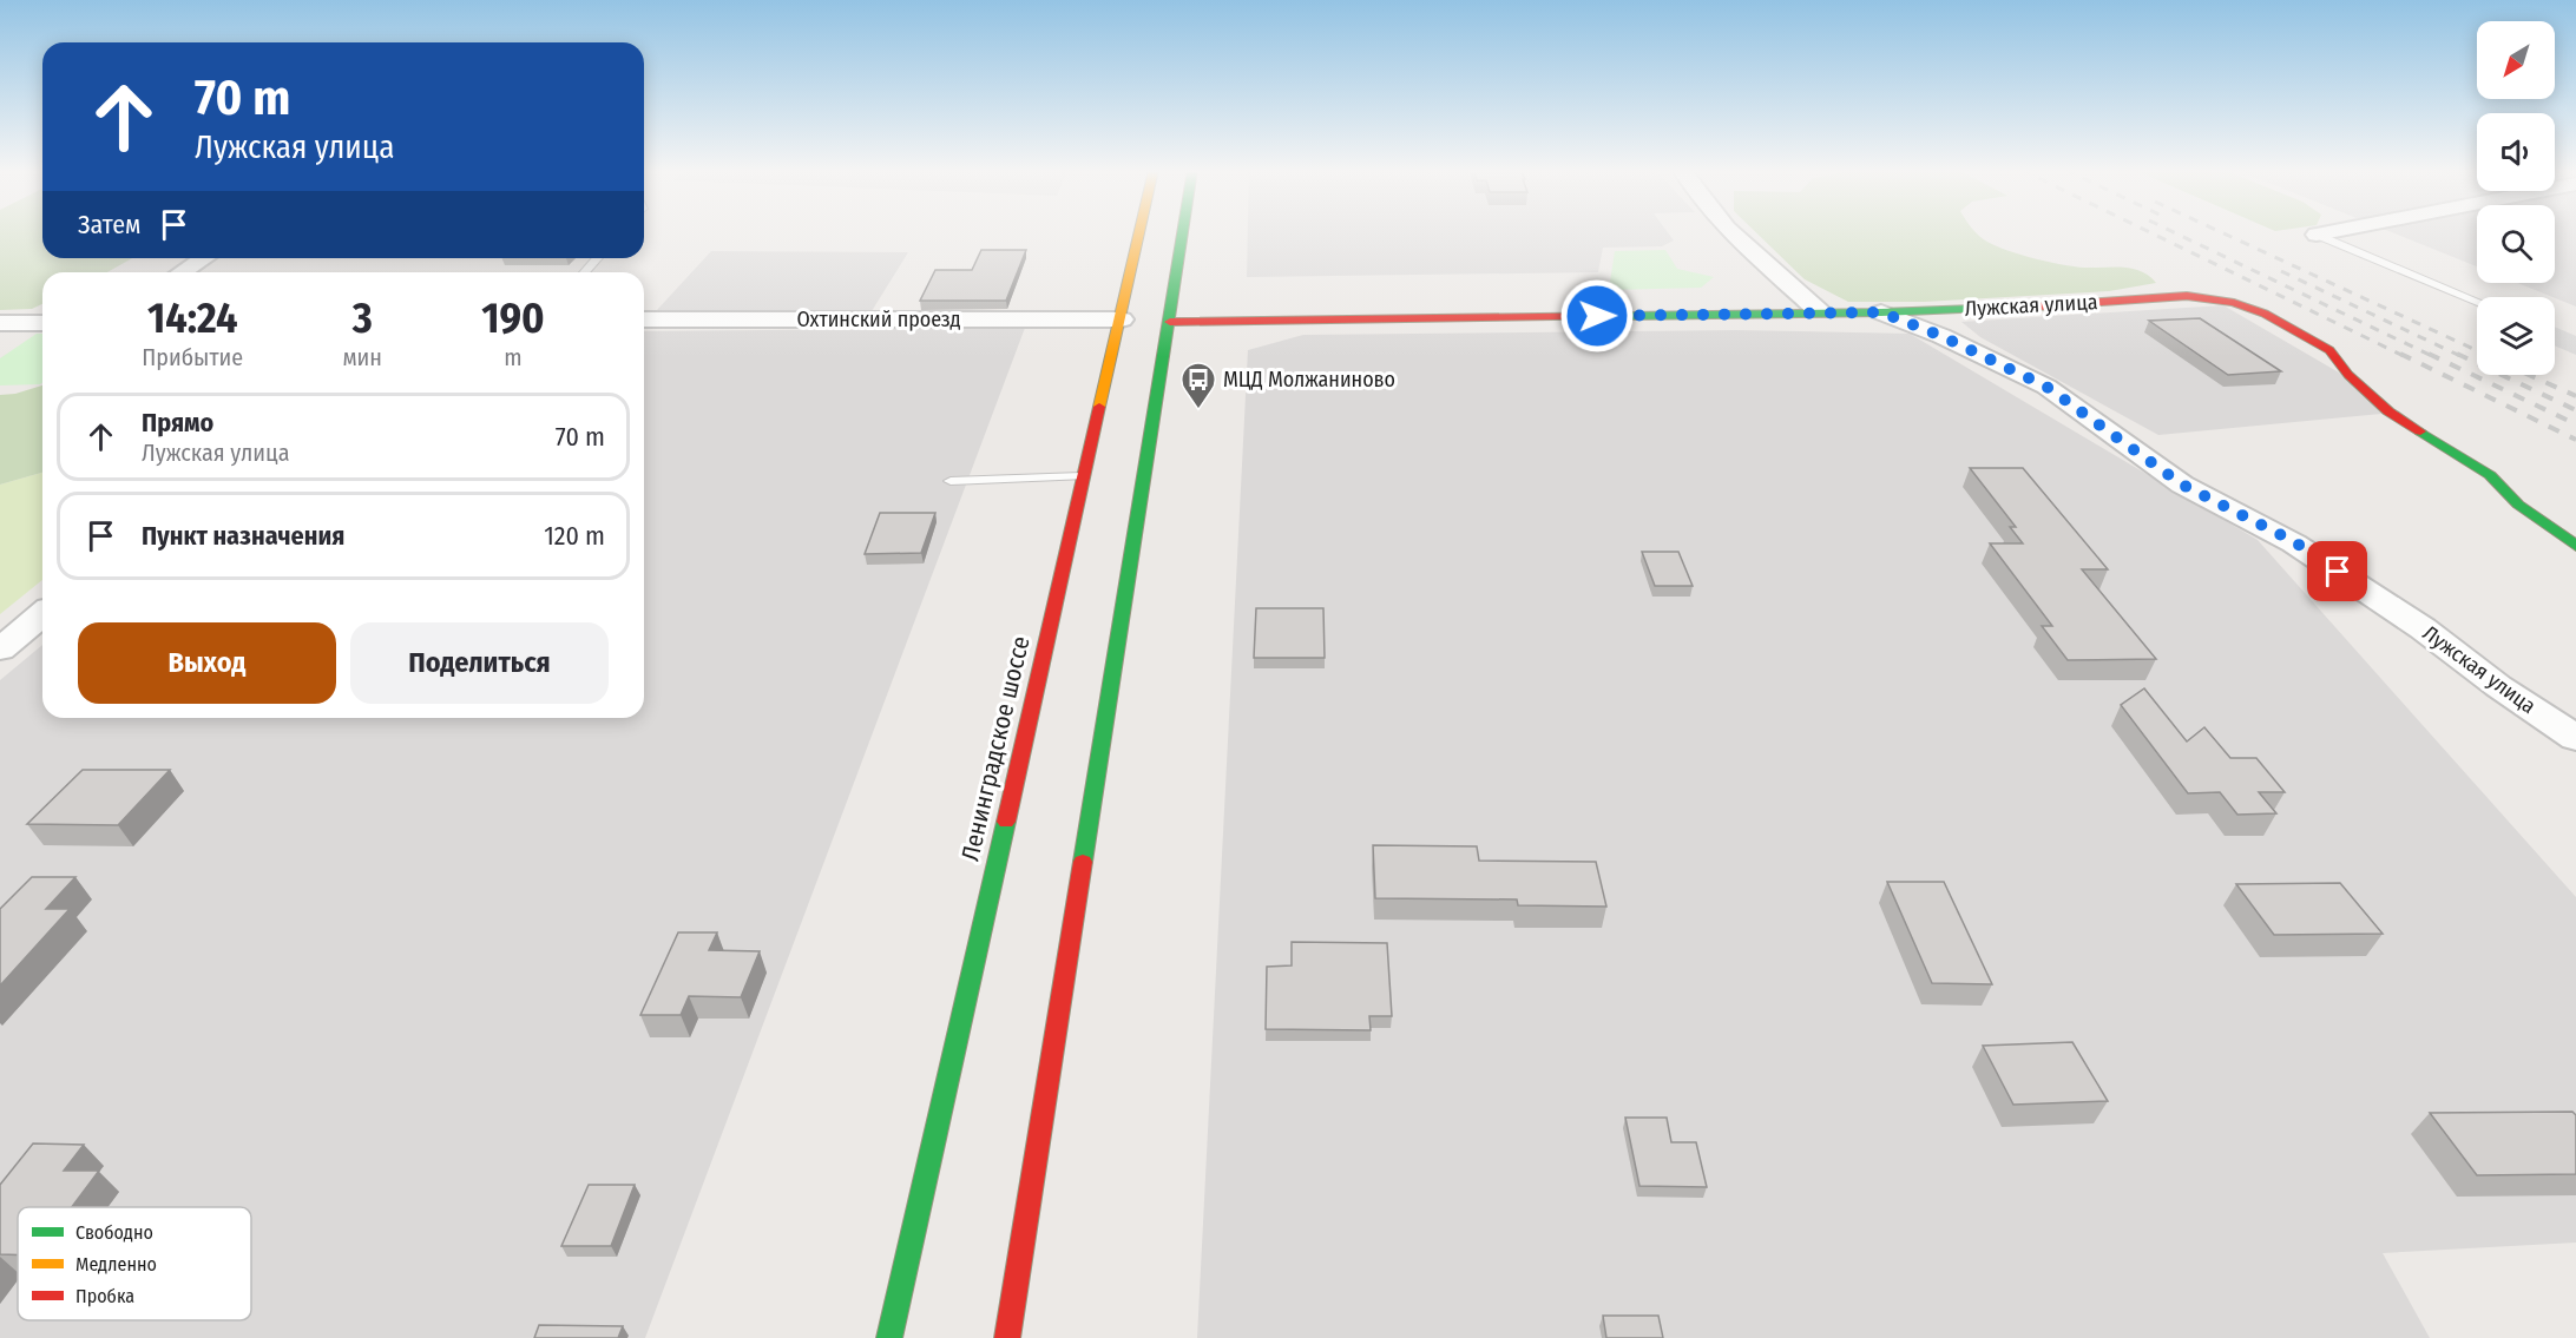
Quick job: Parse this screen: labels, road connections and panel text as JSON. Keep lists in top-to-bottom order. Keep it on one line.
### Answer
{"streets":{"main road":["Лужская улица","Ленинградское шоссе"],"street":["Охтинский проезд"]},"crossings":[["Охтинский проезд","Ленинградское шоссе"]],"places":{"bus stop":["МЦД Молжаниново"]},"legend":["Свободно","Медленно","Пробка"],"north":"bottom left","page":{"turn":["70 m","Лужская улица"],"then":"Затем","eta":["14:24","Прибытие","3","мин","190","m"],"list":[{"name":"Прямо","note":"Лужская улица","value":"70 m"},{"name":"Пункт назначения","value":"120 m"}],"buttons":["Выход","Поделиться"]}}
